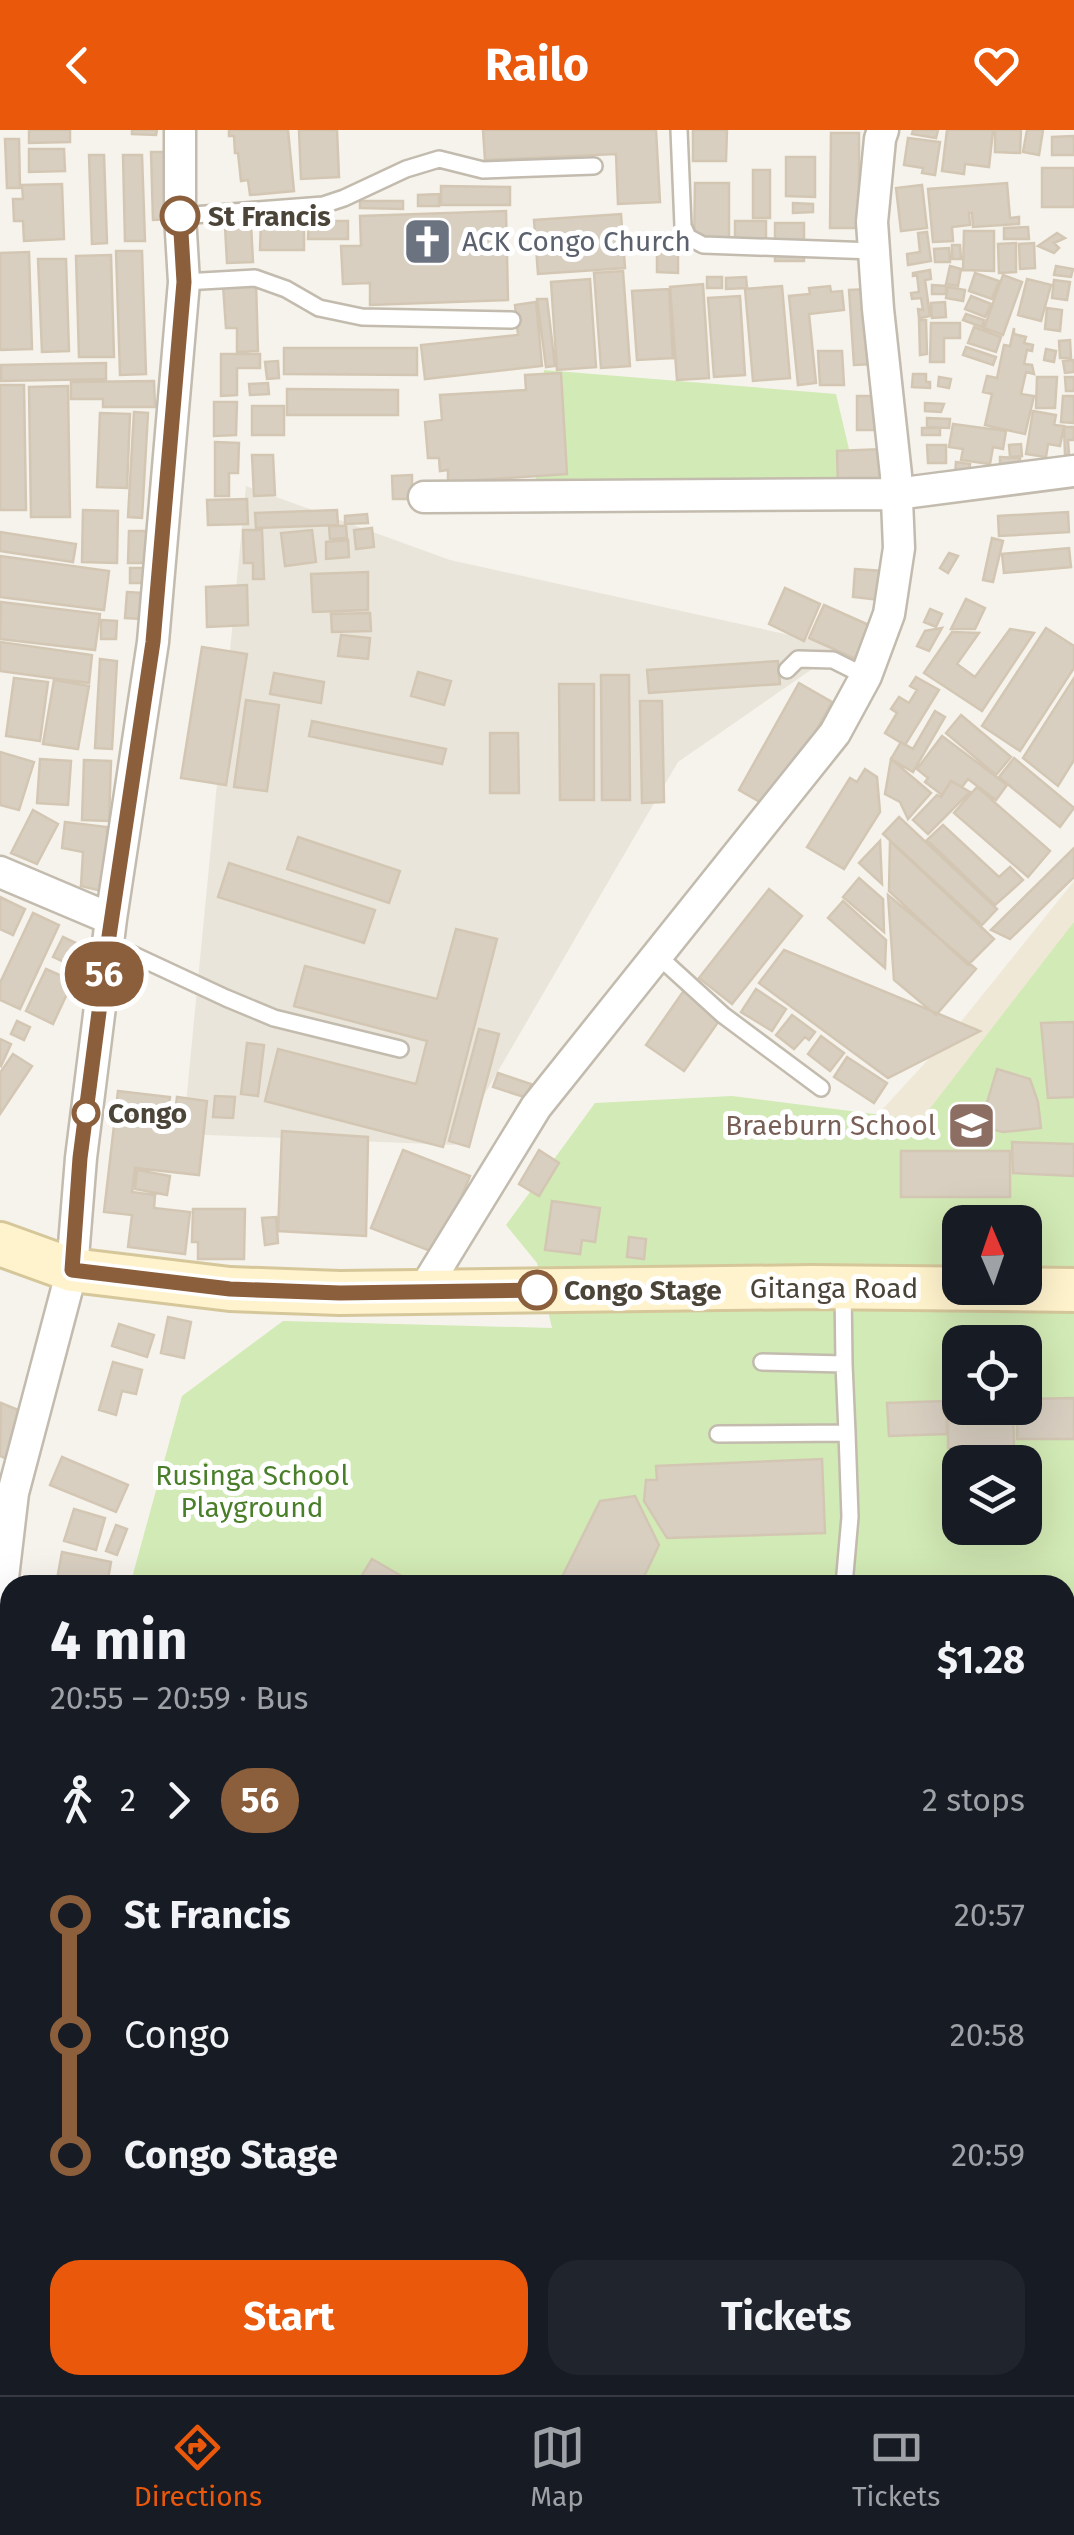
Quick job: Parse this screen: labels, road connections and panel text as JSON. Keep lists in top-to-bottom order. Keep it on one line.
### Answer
{"streets":{"main road":["Gitanga Road"]},"parks":["Rusinga School Playground"],"places":{"other":["St Francis","Congo","Congo Stage"],"church":["ACK Congo Church"],"school or university":["Braeburn School"]},"lines":["bus line 56"],"north":"top","page":{"header":"Railo","on_map":"56","heading":["4 min","20:55 – 20:59 · Bus","$1.28"],"legs":["2","56","2 stops"],"list":[{"name":"St Francis","value":"20:57"},{"name":"Congo","value":"20:58"},{"name":"Congo Stage","value":"20:59"}],"buttons":["Start","Tickets"],"tabs":["Directions","Map","Tickets"]}}
